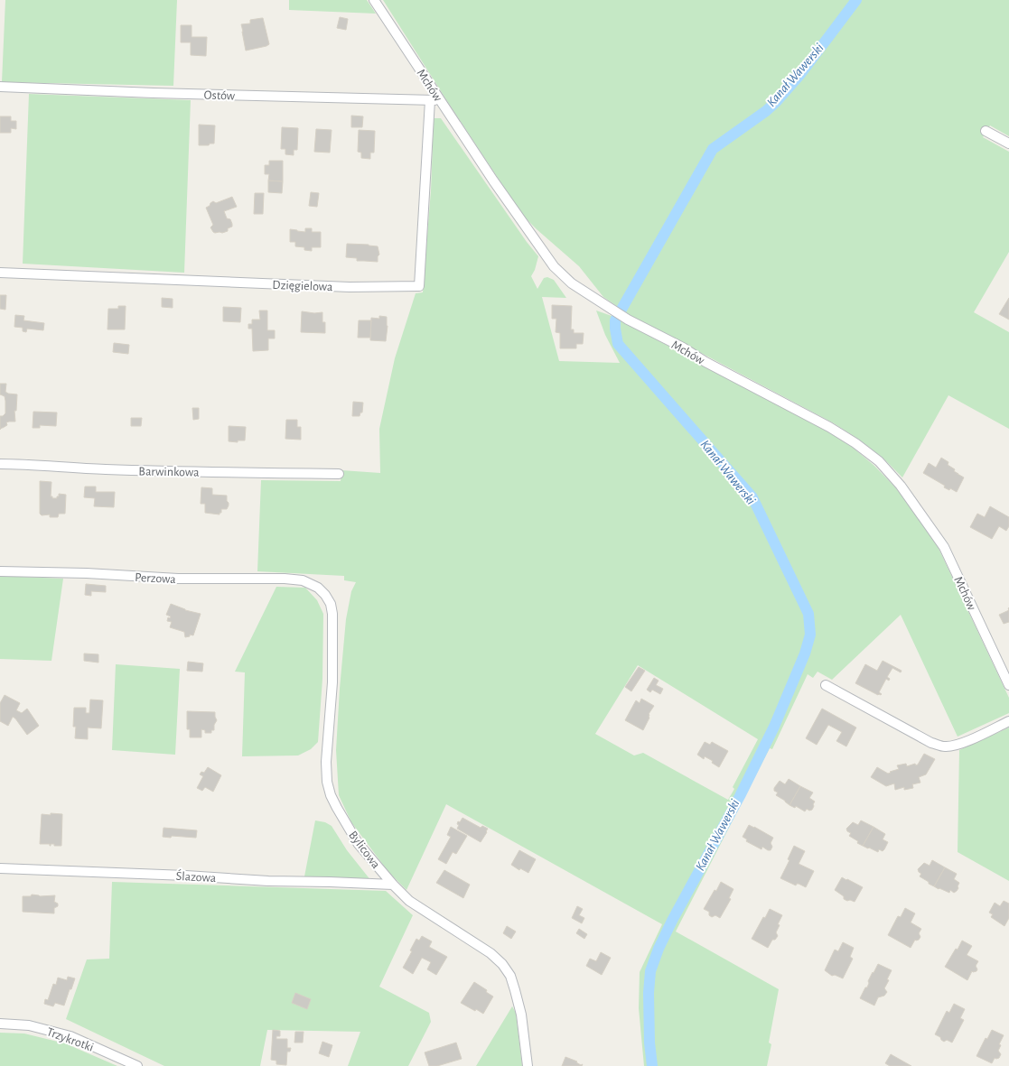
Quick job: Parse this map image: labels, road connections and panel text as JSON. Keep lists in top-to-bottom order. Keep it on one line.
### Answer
{"streets":{"street":["Mchów","Ostów","Dzięgielowa","Barwinkowa","Perzowa","Bylicowa","Ślazowa","Trzykrotki"]},"crossings":[["Mchów","Ostów"],["Ostów","Dzięgielowa"],["Perzowa","Bylicowa"],["Bylicowa","Ślazowa"]],"water":["Kanał Wawerski"]}
